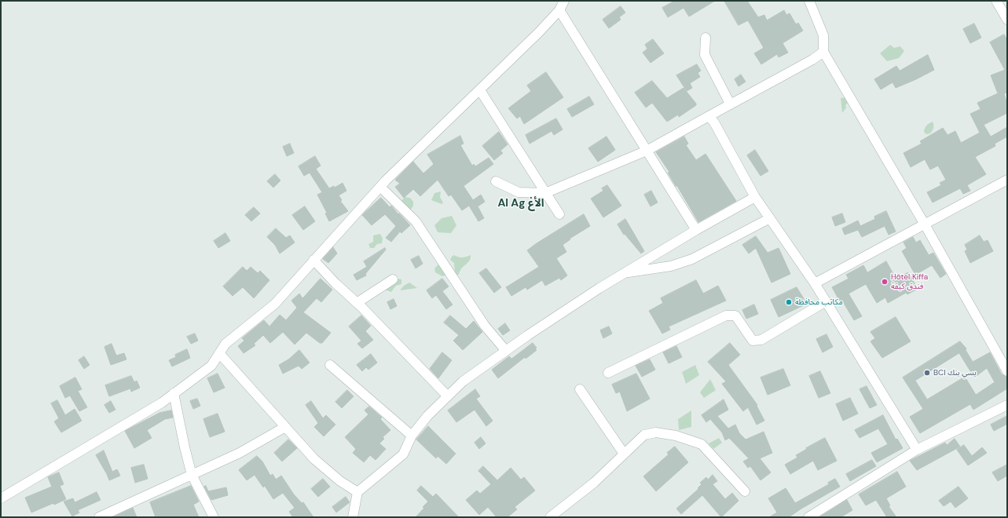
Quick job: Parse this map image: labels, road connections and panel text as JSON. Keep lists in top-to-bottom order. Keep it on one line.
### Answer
{"districts":["Al Ag الأغ"],"places":["Hôtel Kiffa فندق كيفة","مكاتب محافظة","BCI بسي بنك"]}
